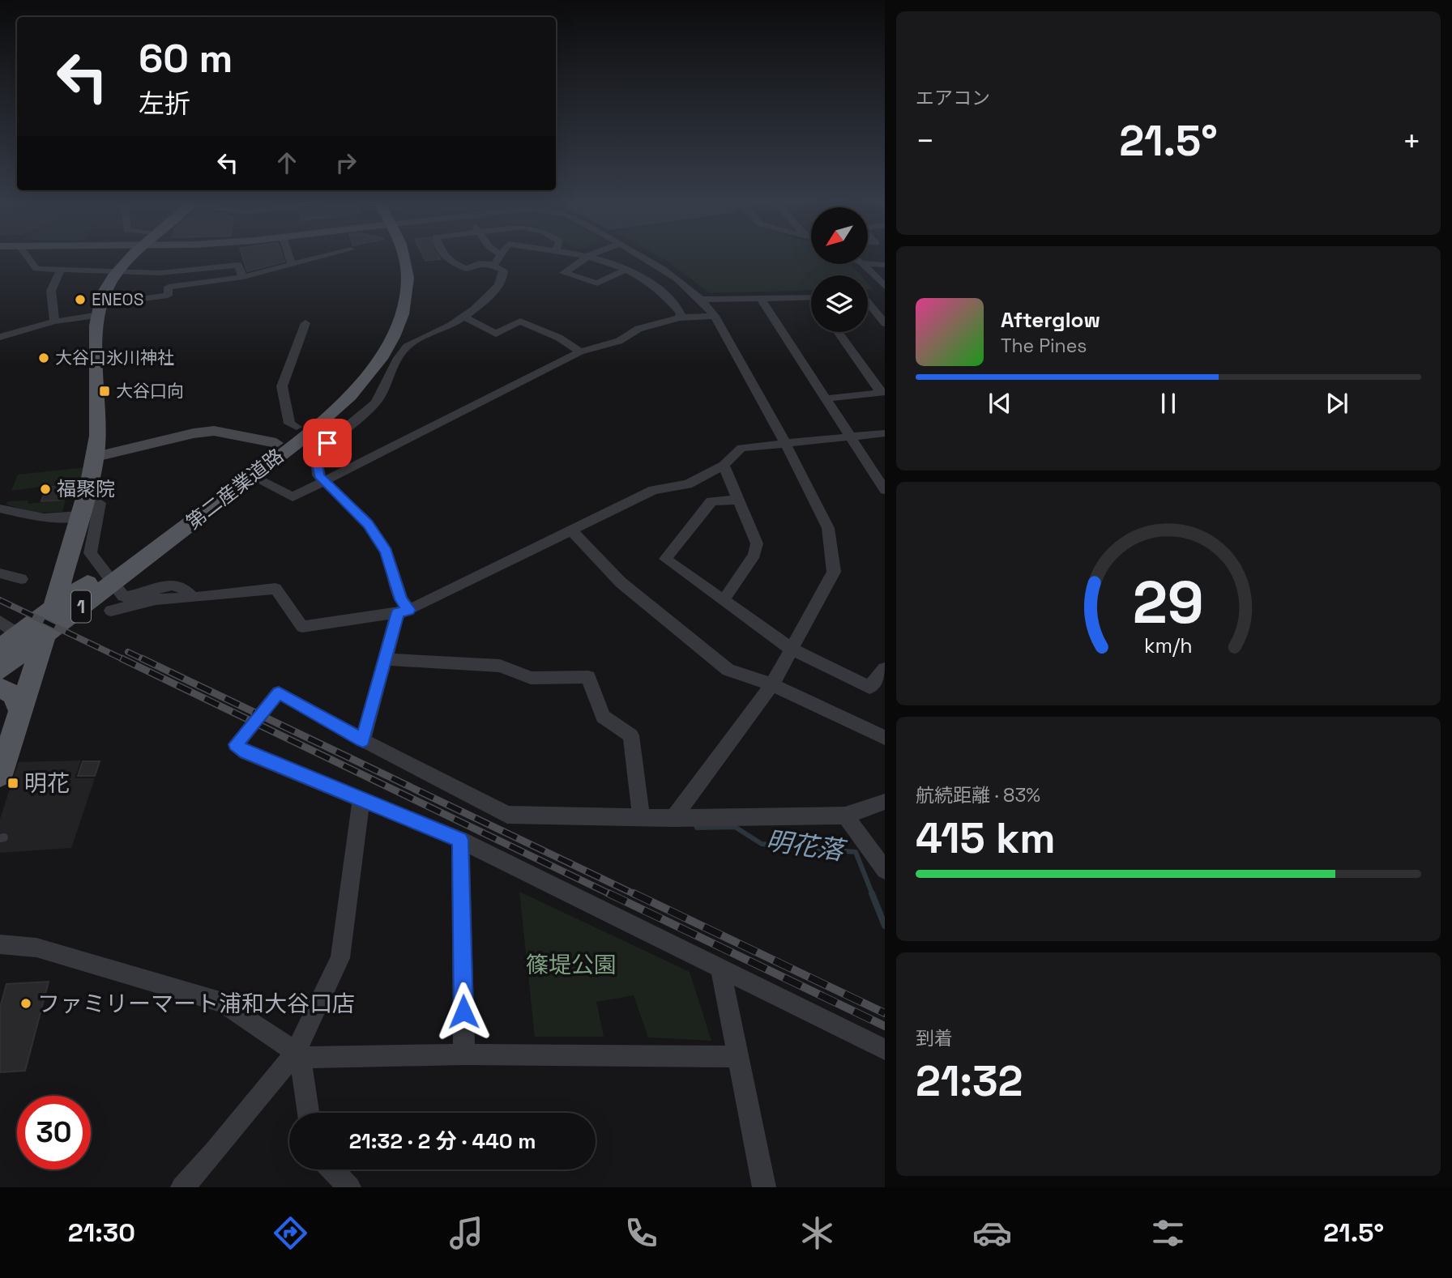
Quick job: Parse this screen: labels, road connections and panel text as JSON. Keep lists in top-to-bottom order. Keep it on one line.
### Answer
{"streets":{"main road":["第二産業道路","1"]},"crossings":[["第二産業道路","1"]],"water":["明花落"],"parks":["篠堤公園"],"places":{"other":["ENEOS","大谷口氷川神社","福聚院","ファミリーマート浦和大谷口店"],"transit":["大谷口向","明花"]},"north":"bottom left","page":{"tile":["エアコン",["航続距離 · 83%","415 km"],["到着","21:32"]],"turn":["60 m","左折"],"heat":["−","21.5°","+"],"song":["Afterglow","The Pines"],"limit":"30","trip":"21:32 · 2 分 · 440 m","tabs":["21:30","21.5°"],"gauge":["29","km/h"]}}
